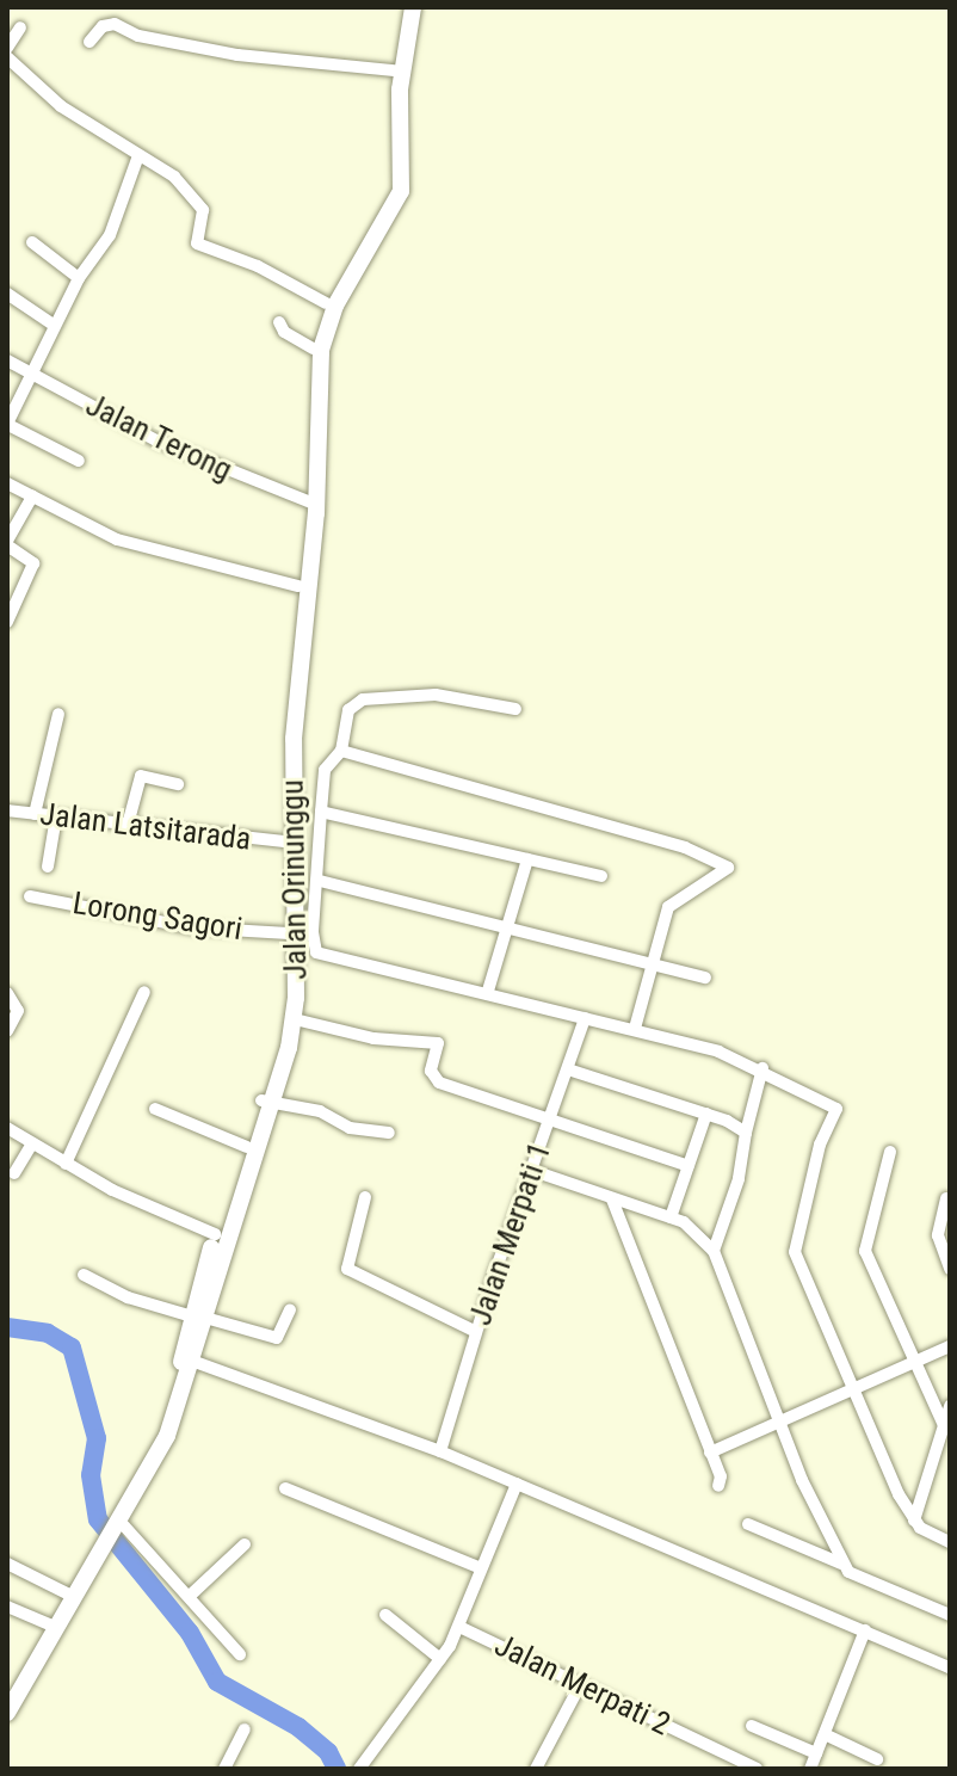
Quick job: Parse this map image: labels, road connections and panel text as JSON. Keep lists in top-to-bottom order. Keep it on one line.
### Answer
{"streets":{"street":["Jalan Terong","Jalan Latsitarada","Jalan Orinunggu","Lorong Sagori","Jalan Merpati 1","Jalan Merpati 2"]},"crossings":[["Jalan Terong","Jalan Orinunggu"],["Jalan Latsitarada","Jalan Orinunggu"],["Jalan Orinunggu","Lorong Sagori"],["Lorong Sagori","Jalan Merpati 1"]]}
